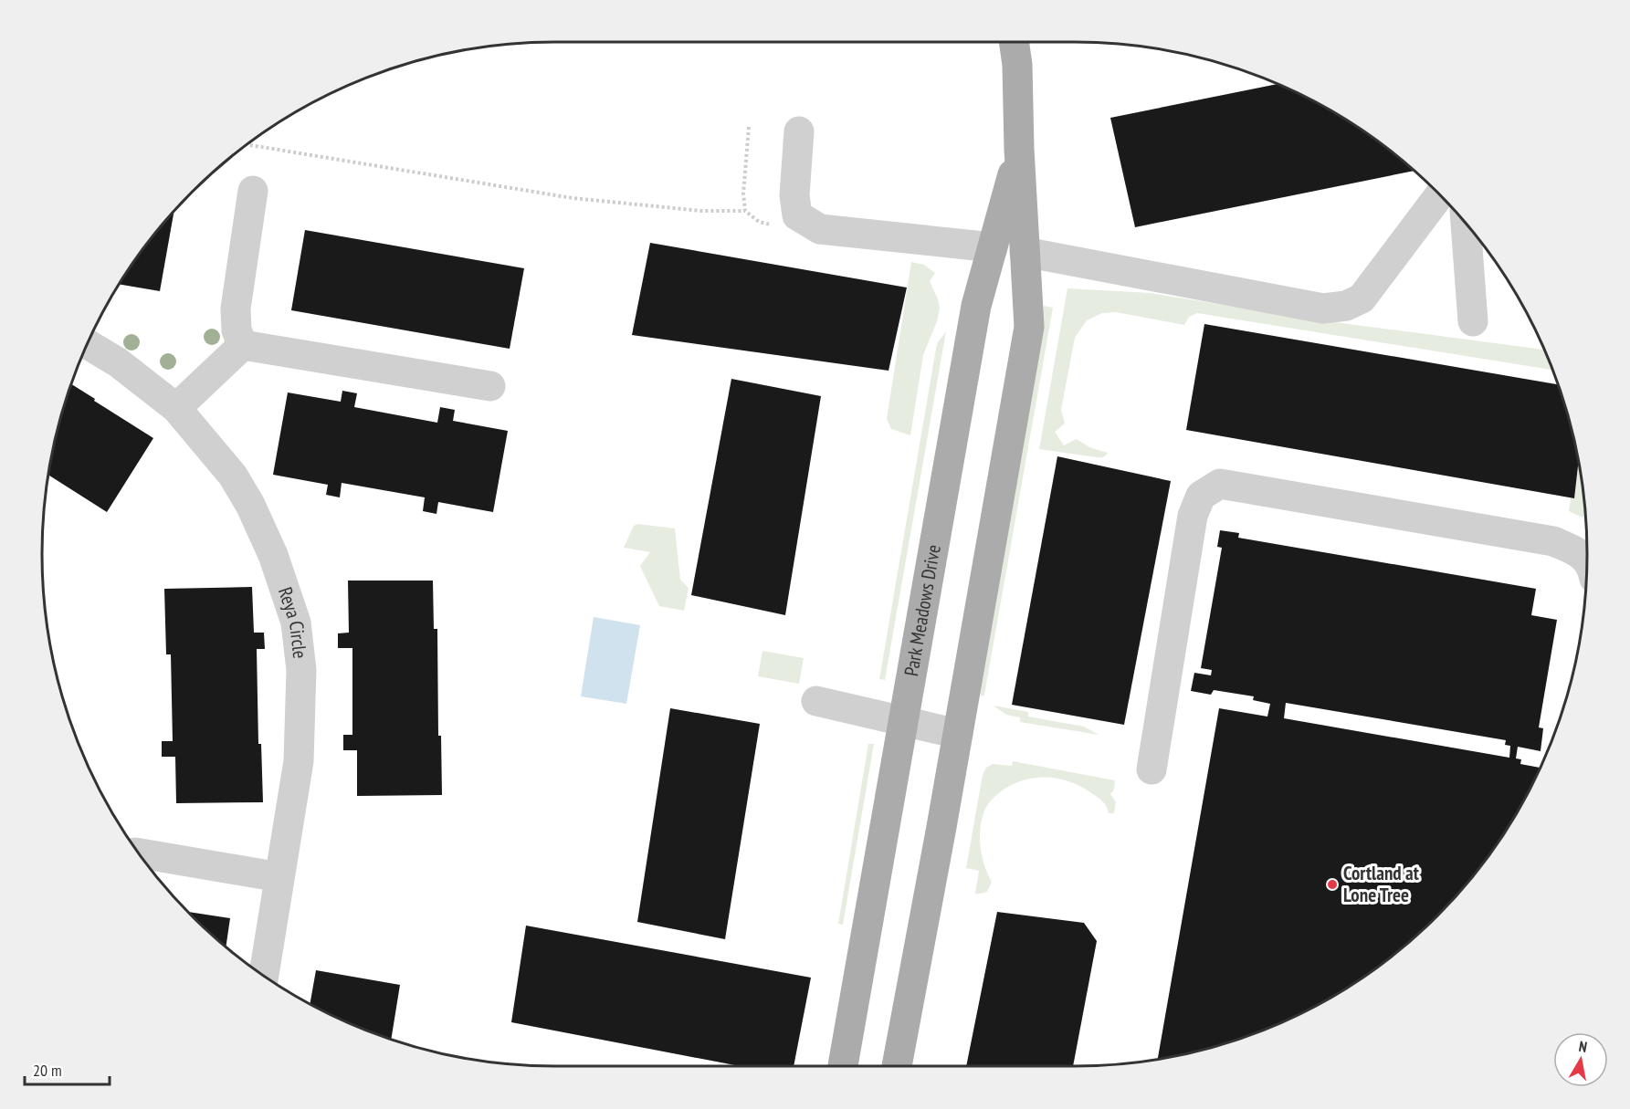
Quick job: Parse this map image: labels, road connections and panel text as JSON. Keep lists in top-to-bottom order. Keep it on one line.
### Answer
{"streets":{"main road":["Park Meadows Drive"],"lane":["Reya Circle"]},"places":["Cortland at Lone Tree"],"scale_bar":"20 m","north":"top"}
